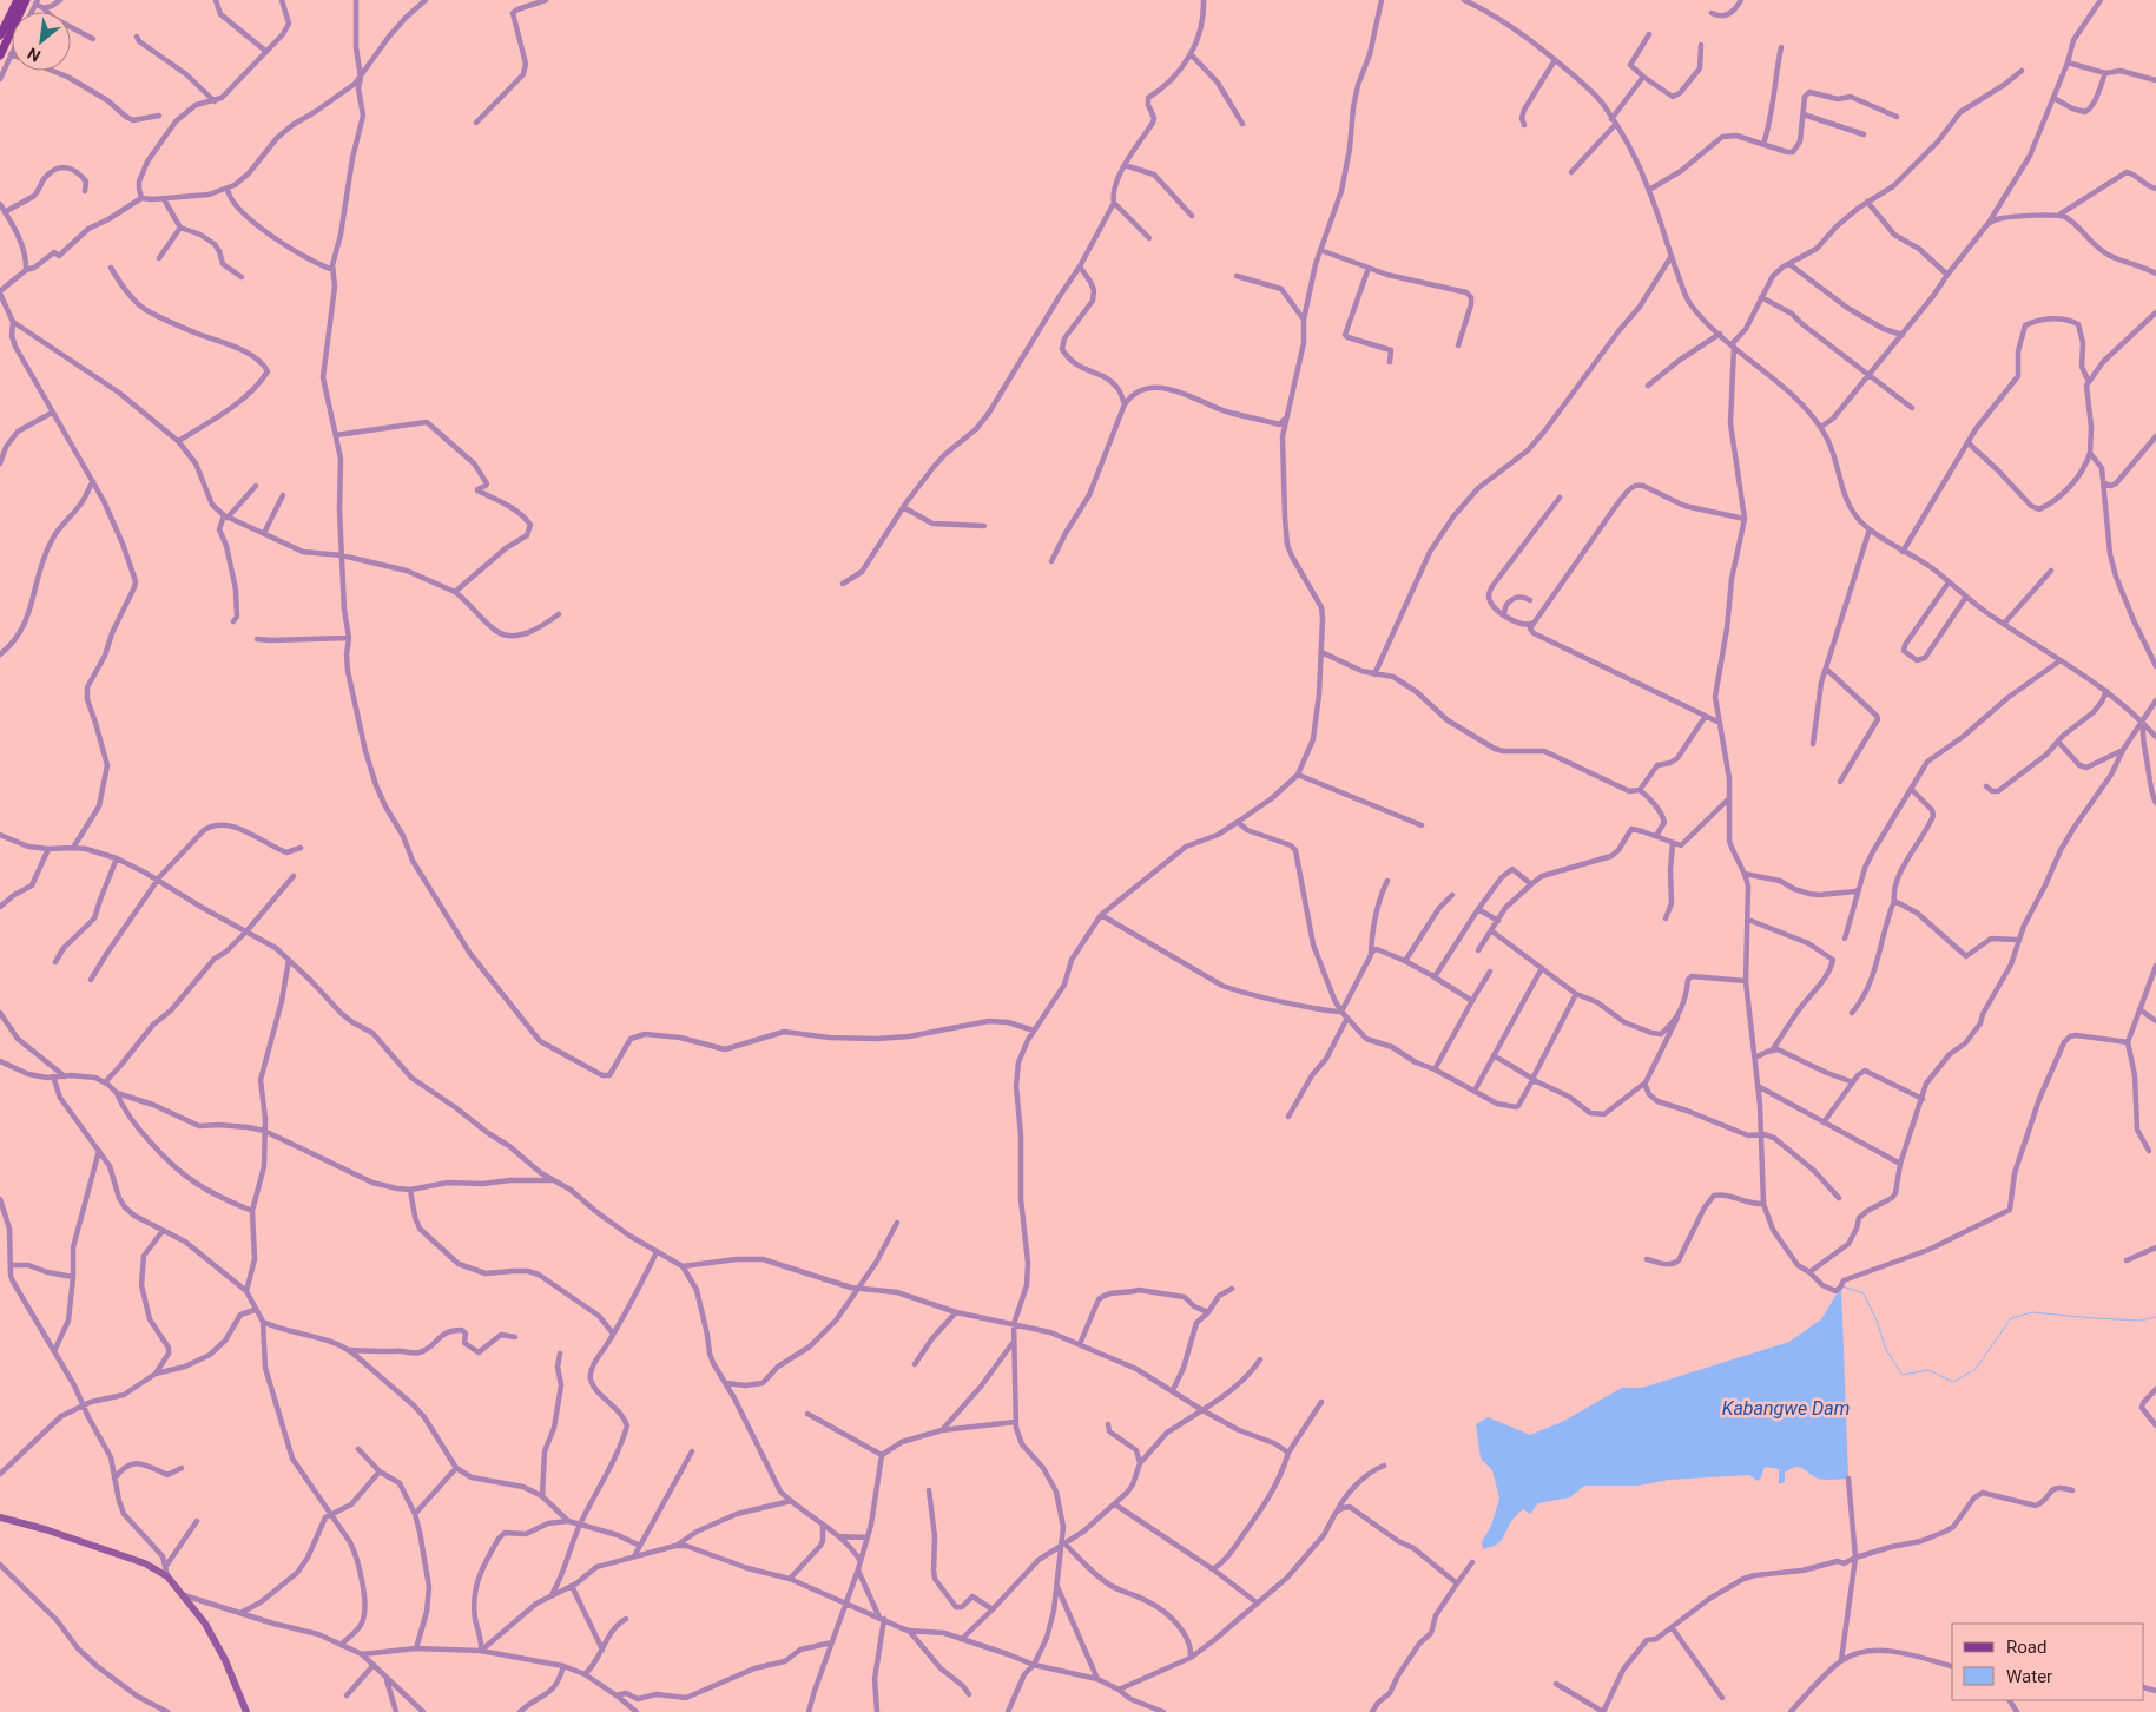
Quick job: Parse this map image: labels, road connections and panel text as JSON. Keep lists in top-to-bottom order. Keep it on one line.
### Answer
{"water":["Kabangwe Dam"],"legend":["Road","Water"],"north":"bottom left"}
